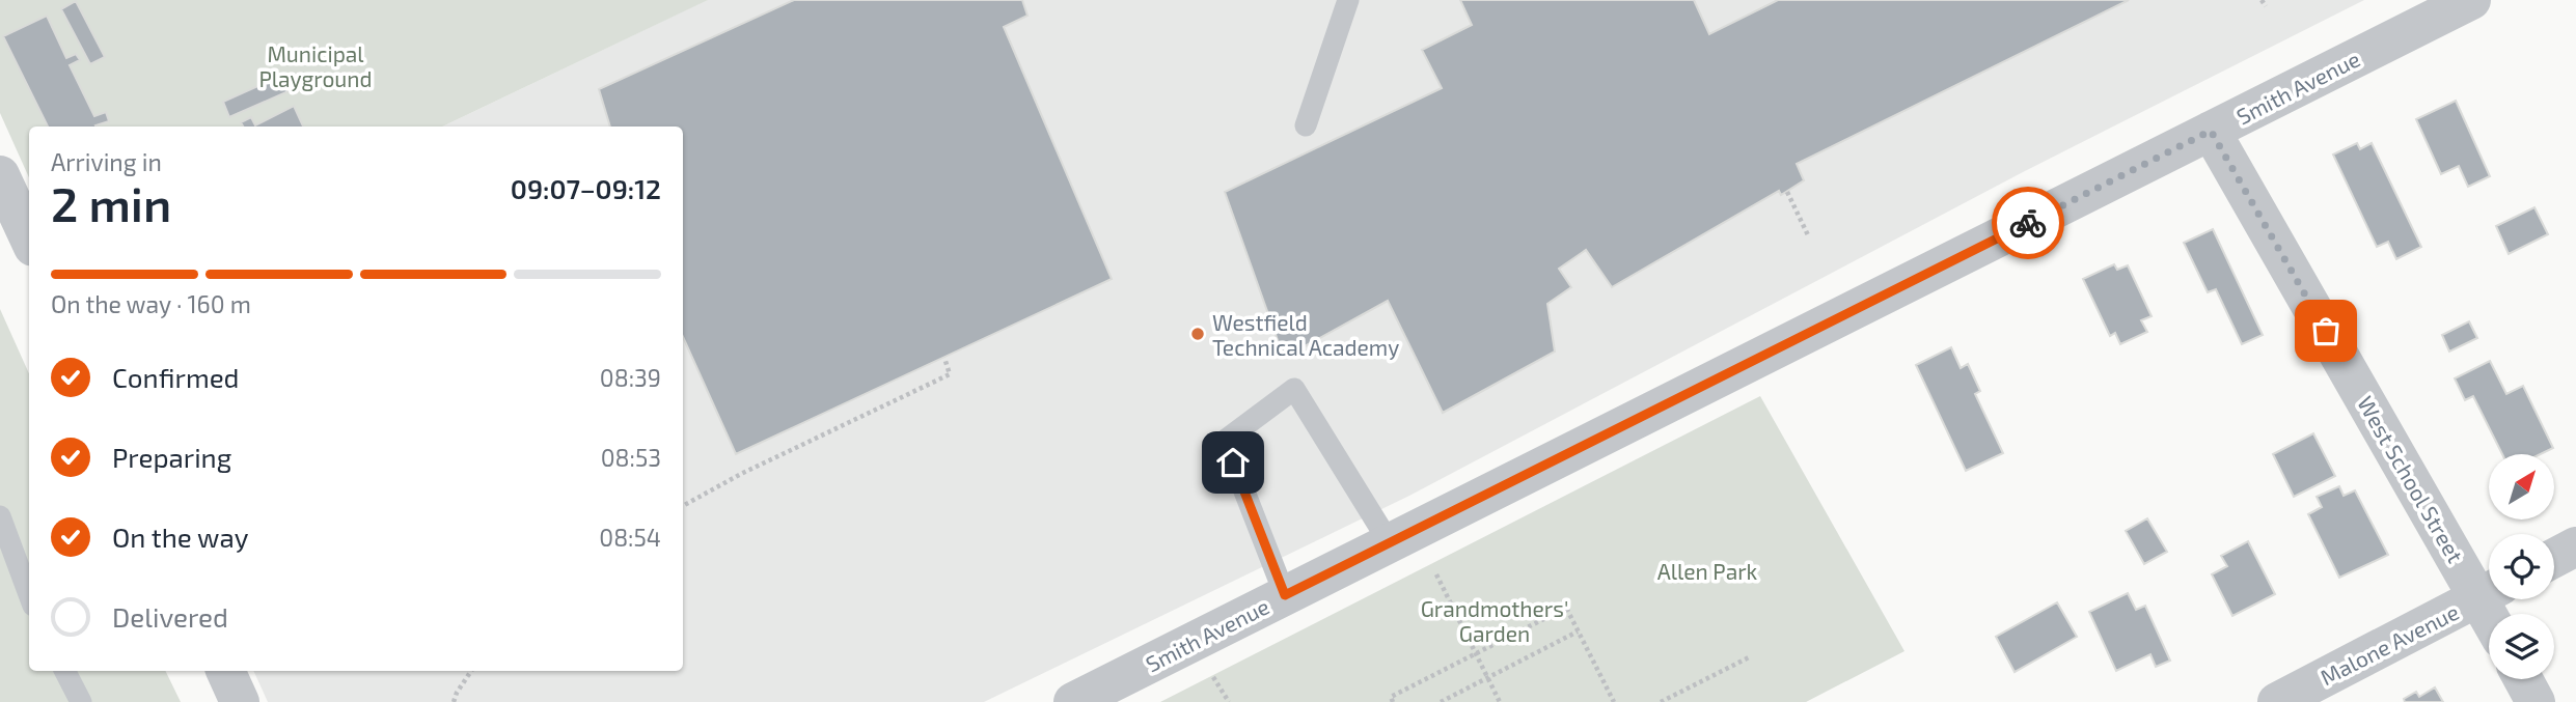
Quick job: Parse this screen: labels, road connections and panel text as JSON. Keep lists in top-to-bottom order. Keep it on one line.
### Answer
{"streets":{"street":["Smith Avenue","West School Street","Malone Avenue"]},"crossings":[["Smith Avenue","West School Street"]],"parks":["Municipal Playground","Allen Park","Grandmothers' Garden"],"places":["Westfield Technical Academy"],"north":"top right","page":{"heading":["2 min","Arriving in","09:07–09:12"],"bar":"On the way · 160 m","list":[["Confirmed","08:39"],["Preparing","08:53"],["On the way","08:54"],"Delivered"]}}
